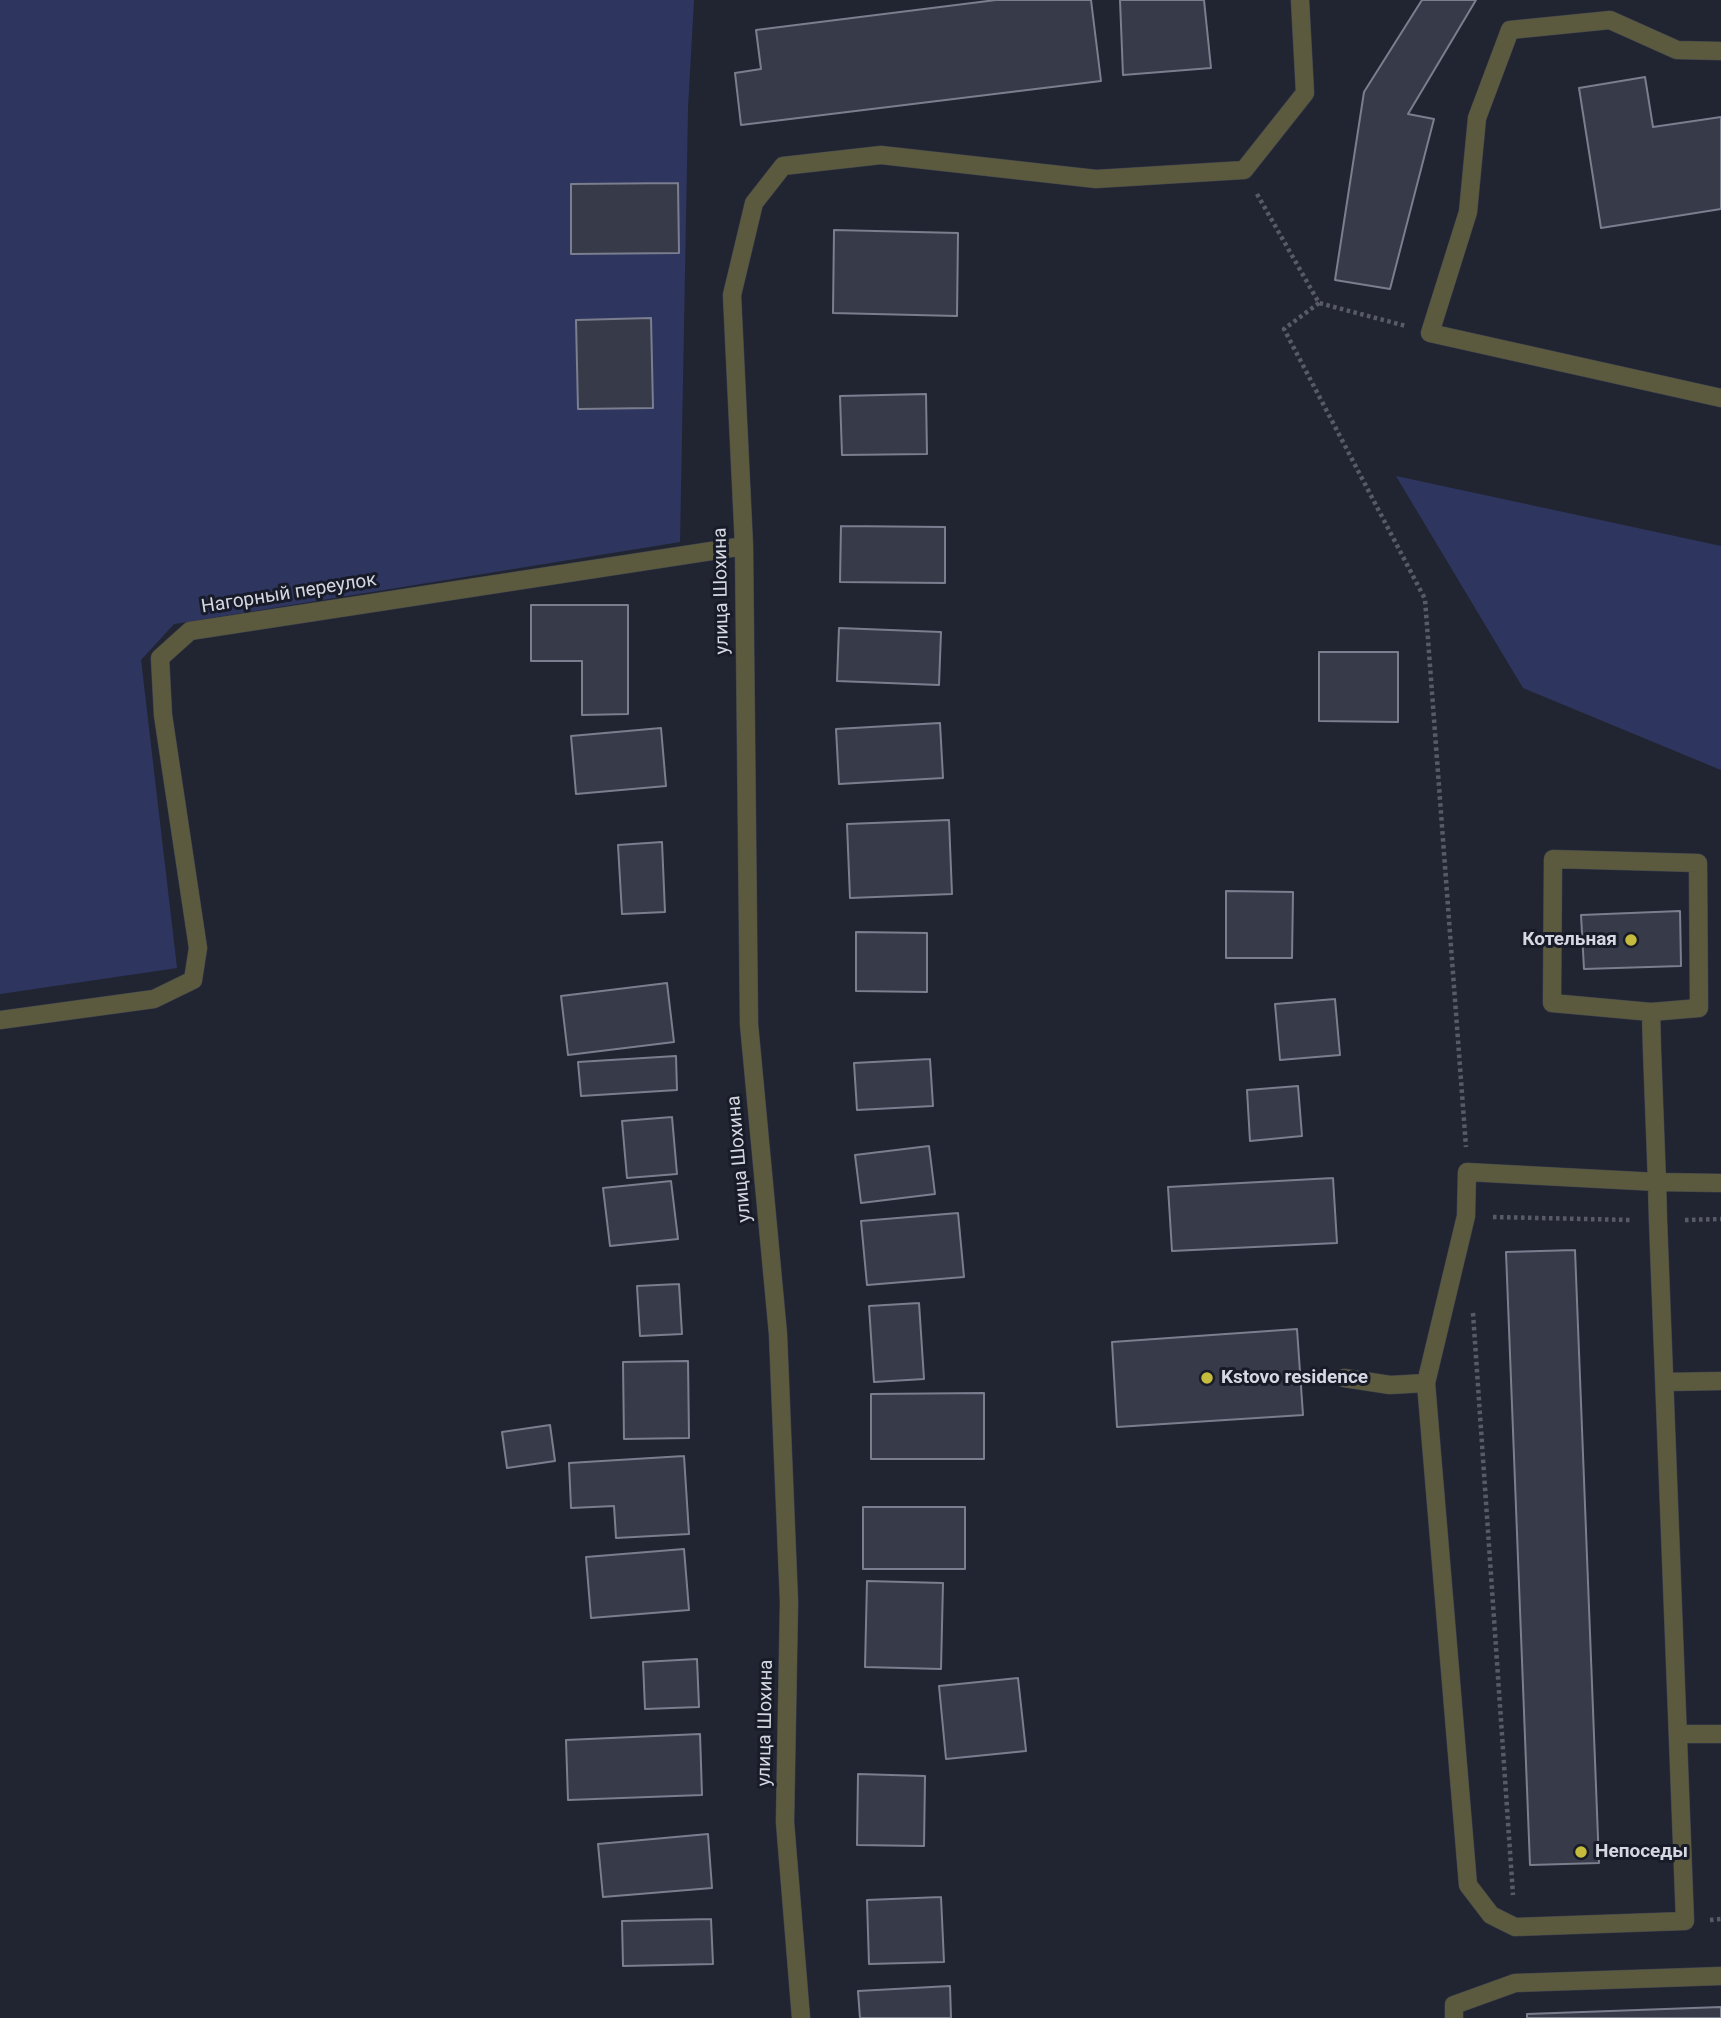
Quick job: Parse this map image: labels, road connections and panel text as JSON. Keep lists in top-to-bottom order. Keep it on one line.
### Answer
{"streets":{"street":["улица Шохина","Нагорный переулок"]},"crossings":[["улица Шохина","Нагорный переулок"]],"places":["Котельная","Kstovo residence","Непоседы"]}
